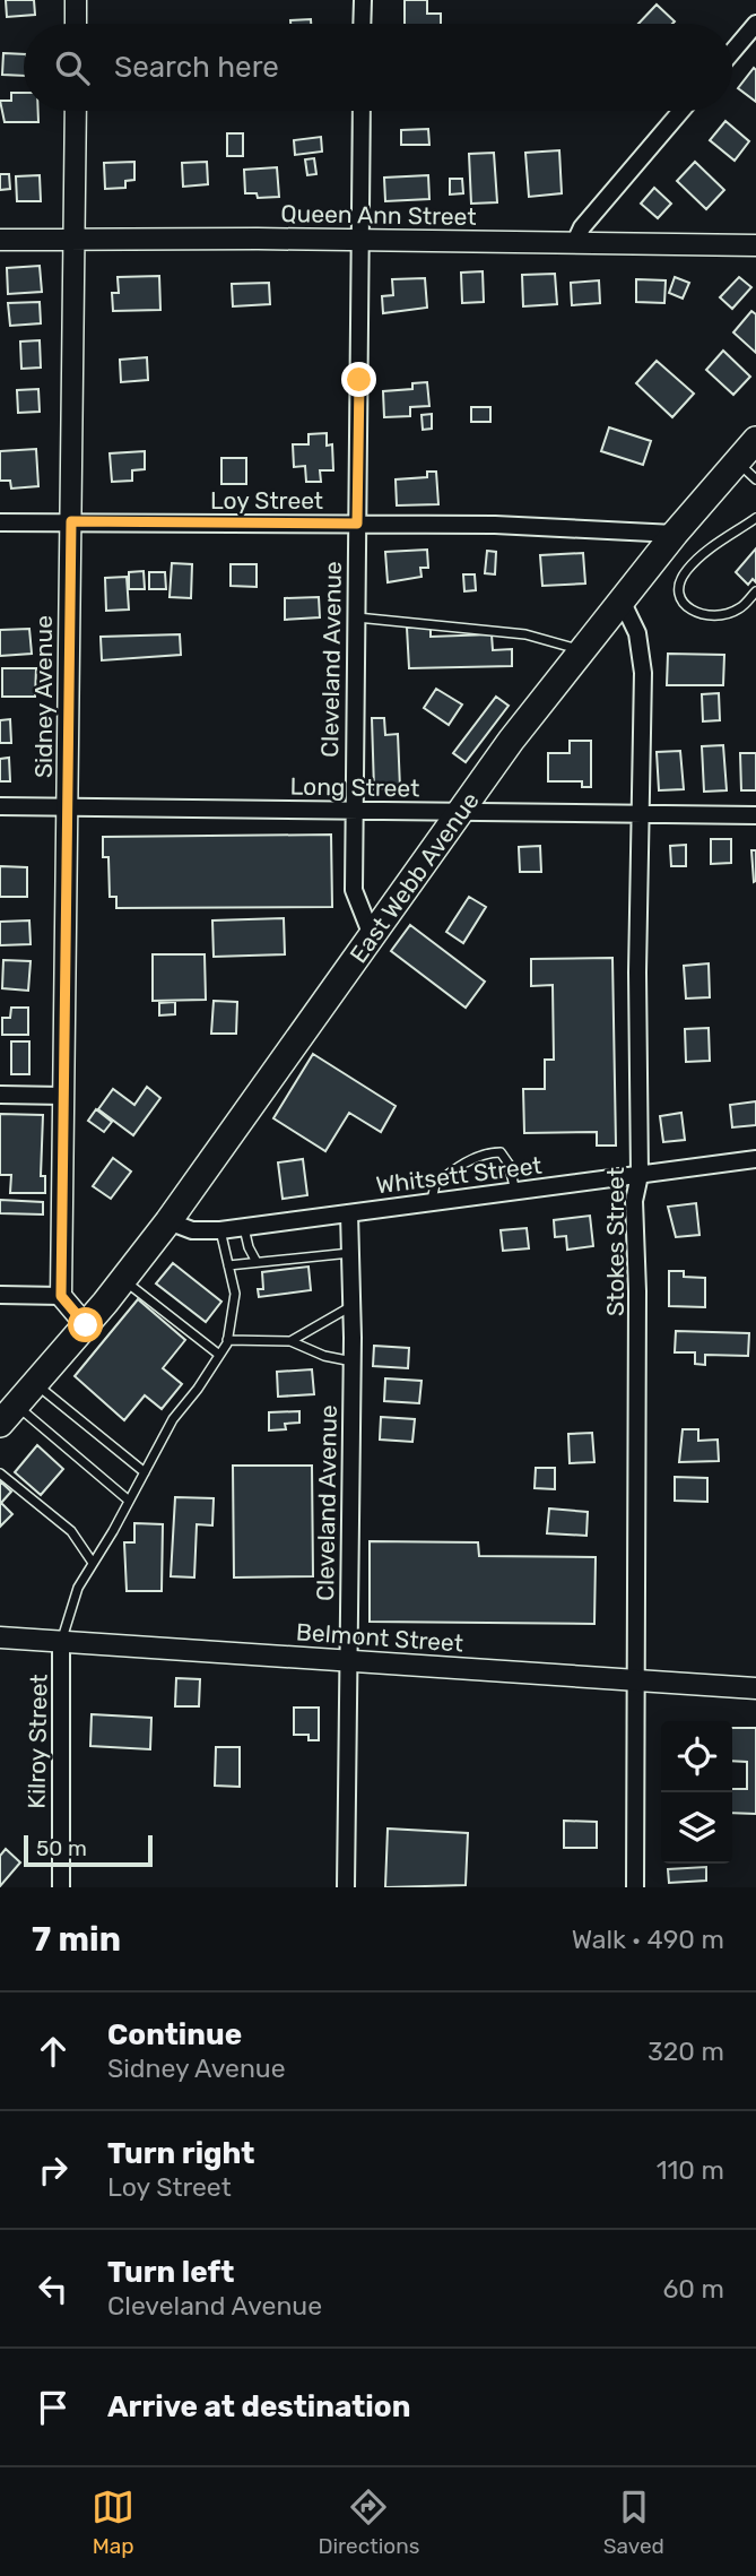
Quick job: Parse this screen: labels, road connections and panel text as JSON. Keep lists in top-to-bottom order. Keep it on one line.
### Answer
{"streets":{"highway":["East Webb Avenue"],"street":["Queen Ann Street","Loy Street","Cleveland Avenue","Sidney Avenue","Long Street","Whitsett Street","Stokes Street","Belmont Street","Kilroy Street"]},"crossings":[["Queen Ann Street","Cleveland Avenue"],["Queen Ann Street","Sidney Avenue"],["Loy Street","Cleveland Avenue"],["Loy Street","Sidney Avenue"],["Loy Street","East Webb Avenue"],["Cleveland Avenue","Long Street"],["Cleveland Avenue","East Webb Avenue"],["Cleveland Avenue","Whitsett Street"],["Cleveland Avenue","Belmont Street"],["Sidney Avenue","Long Street"],["Long Street","East Webb Avenue"],["Long Street","Stokes Street"],["East Webb Avenue","Whitsett Street"],["East Webb Avenue","Stokes Street"],["Whitsett Street","Stokes Street"],["Stokes Street","Belmont Street"],["Belmont Street","Kilroy Street"]],"scale_bar":"50 m","page":{"search":"Search here","scale":"50 m","heading":["7 min","Walk · 490 m"],"list":[["Continue","Sidney Avenue","320 m"],["Turn right","Loy Street","110 m"],["Turn left","Cleveland Avenue","60 m"],"Arrive at destination"],"nav":["Map","Directions","Saved"]}}
